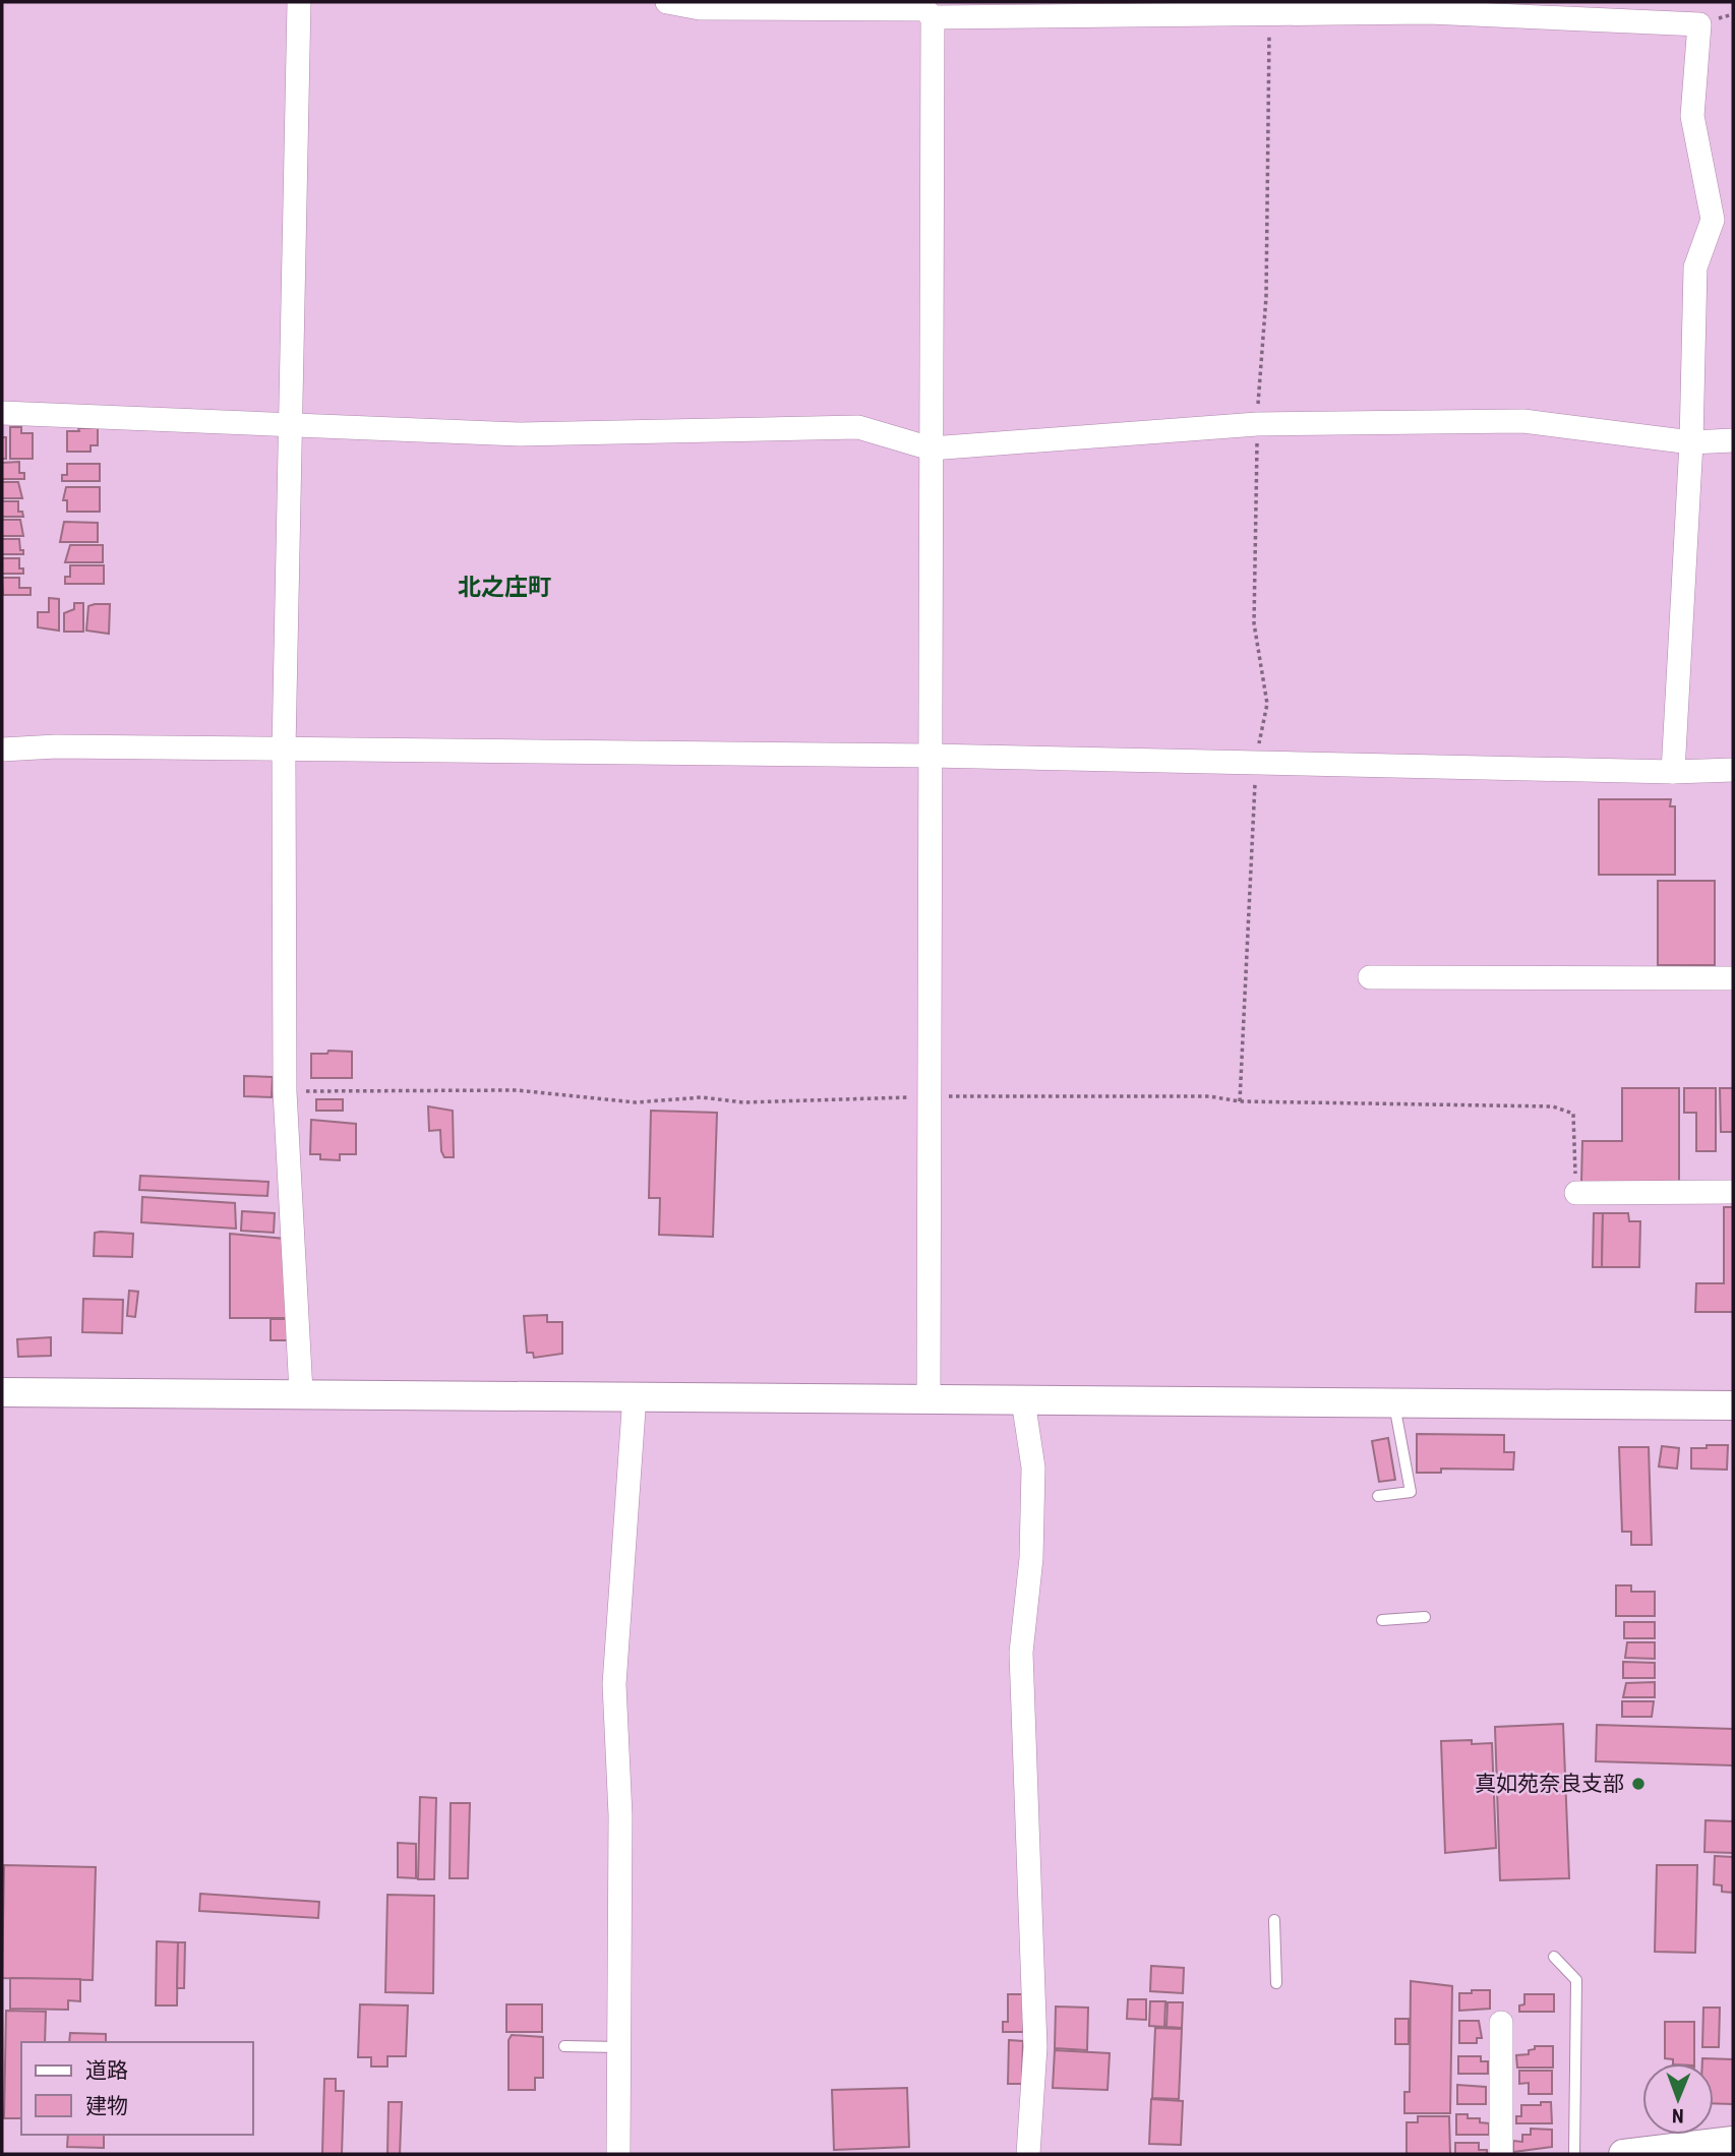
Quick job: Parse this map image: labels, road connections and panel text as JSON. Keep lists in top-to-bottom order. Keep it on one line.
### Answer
{"districts":["北之庄町"],"places":["真如苑奈良支部"],"legend":["道路","建物"],"north":"bottom"}
